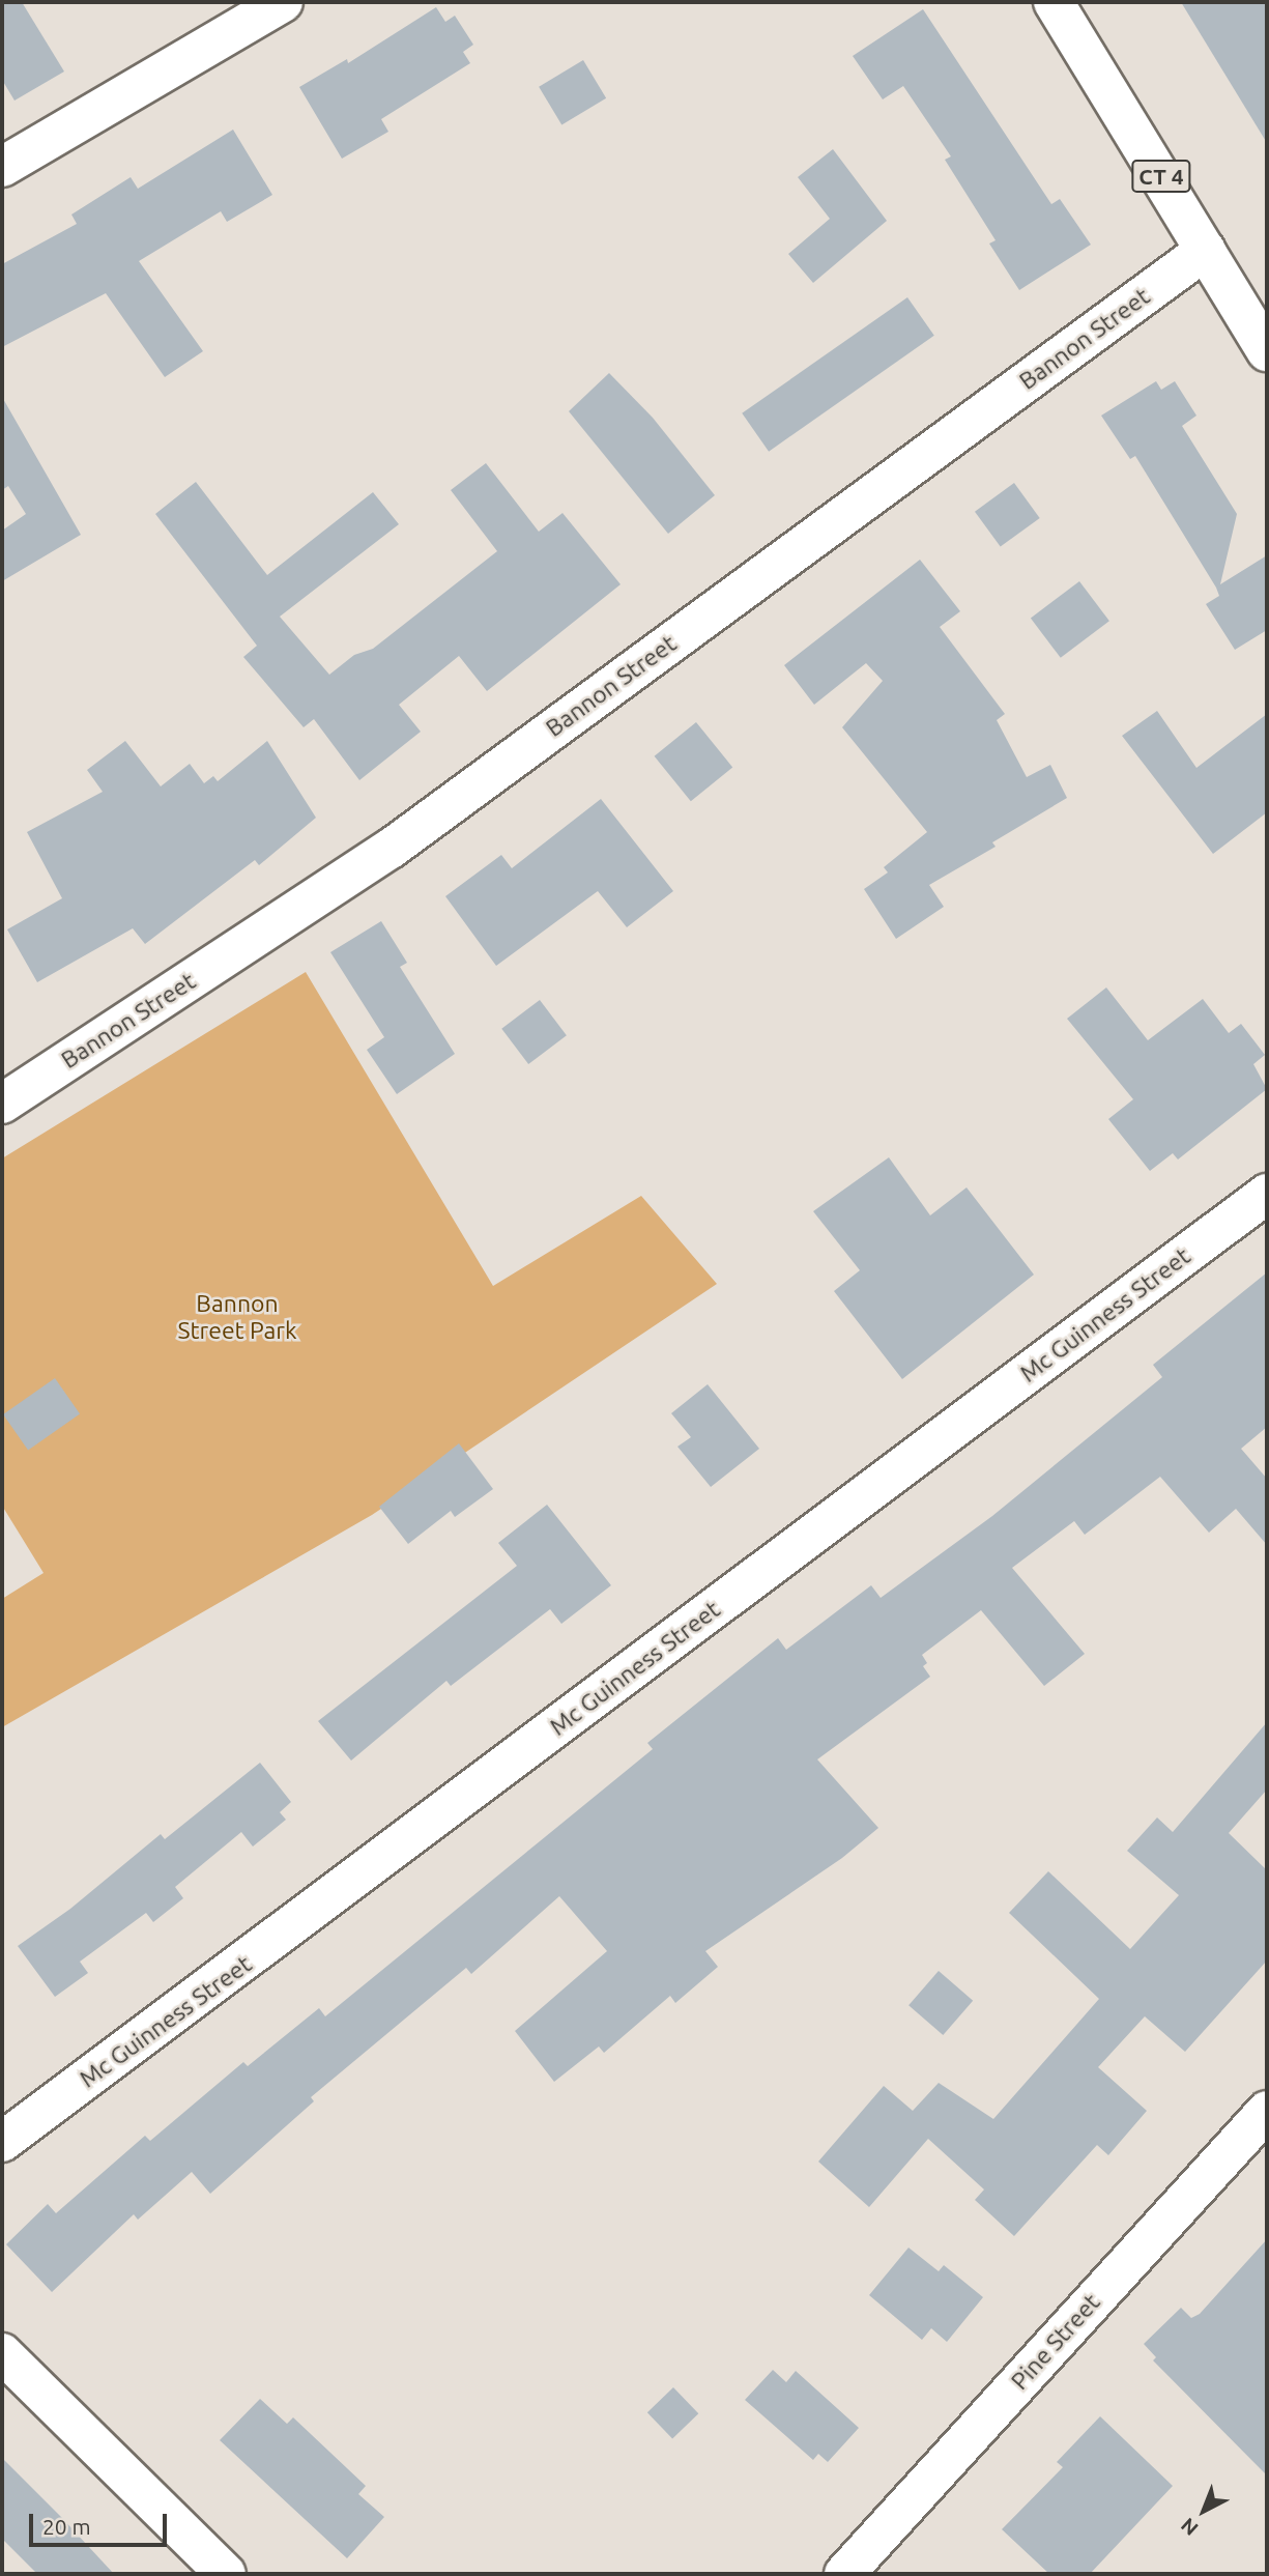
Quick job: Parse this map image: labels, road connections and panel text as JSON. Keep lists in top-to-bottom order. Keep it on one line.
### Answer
{"streets":{"street":["CT 4","Bannon Street","Mc Guinness Street","Pine Street"]},"crossings":[["CT 4","Bannon Street"]],"parks":["Bannon Street Park"],"scale_bar":"20 m","north":"bottom left"}
